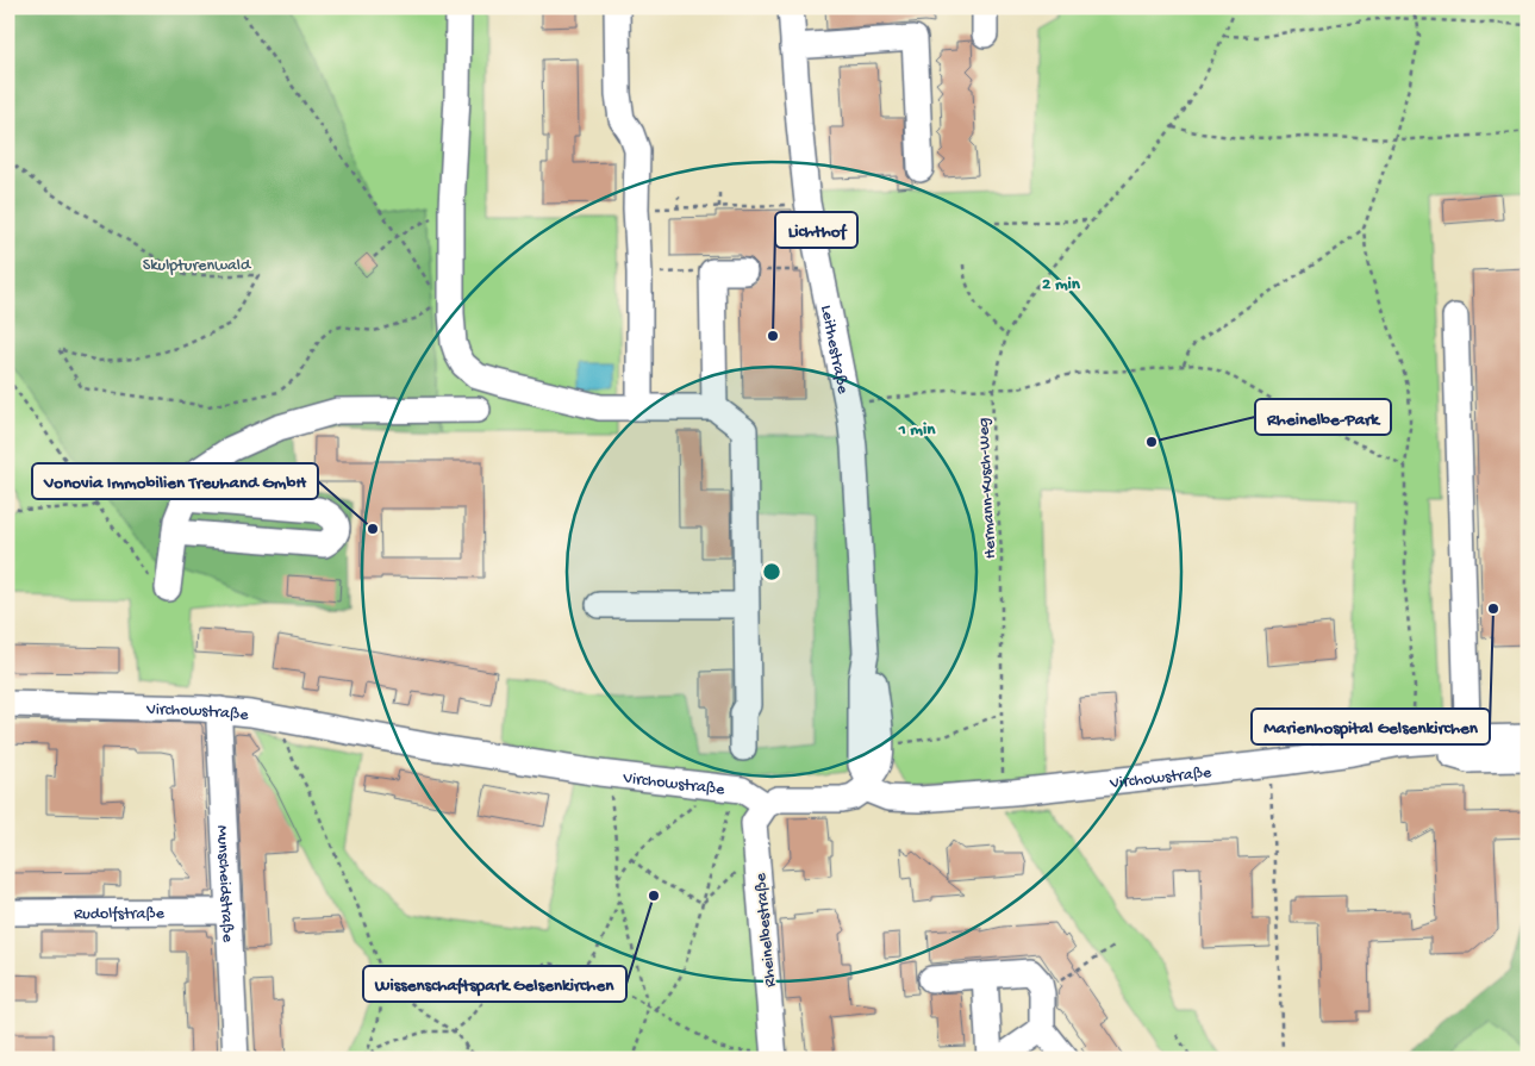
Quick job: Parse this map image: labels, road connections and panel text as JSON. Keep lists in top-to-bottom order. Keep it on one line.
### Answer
{"streets":{"street":["Leithestraße","Virchowstraße","Munscheidstraße","Rudolfstraße","Rheinelbestraße"],"path":["Hermann-Kusch-Weg"]},"crossings":[["Leithestraße","Virchowstraße"],["Hermann-Kusch-Weg","Virchowstraße"],["Virchowstraße","Munscheidstraße"],["Virchowstraße","Rheinelbestraße"],["Munscheidstraße","Rudolfstraße"]],"parks":["Skulpturenwald"],"places":["Lichthof","Rheinelbe-Park","Vonovia Immobilien Treuhand GmbH","Marienhospital Gelsenkirchen","Wissenschaftspark Gelsenkirchen"],"rings":["2 min","1 min"]}
